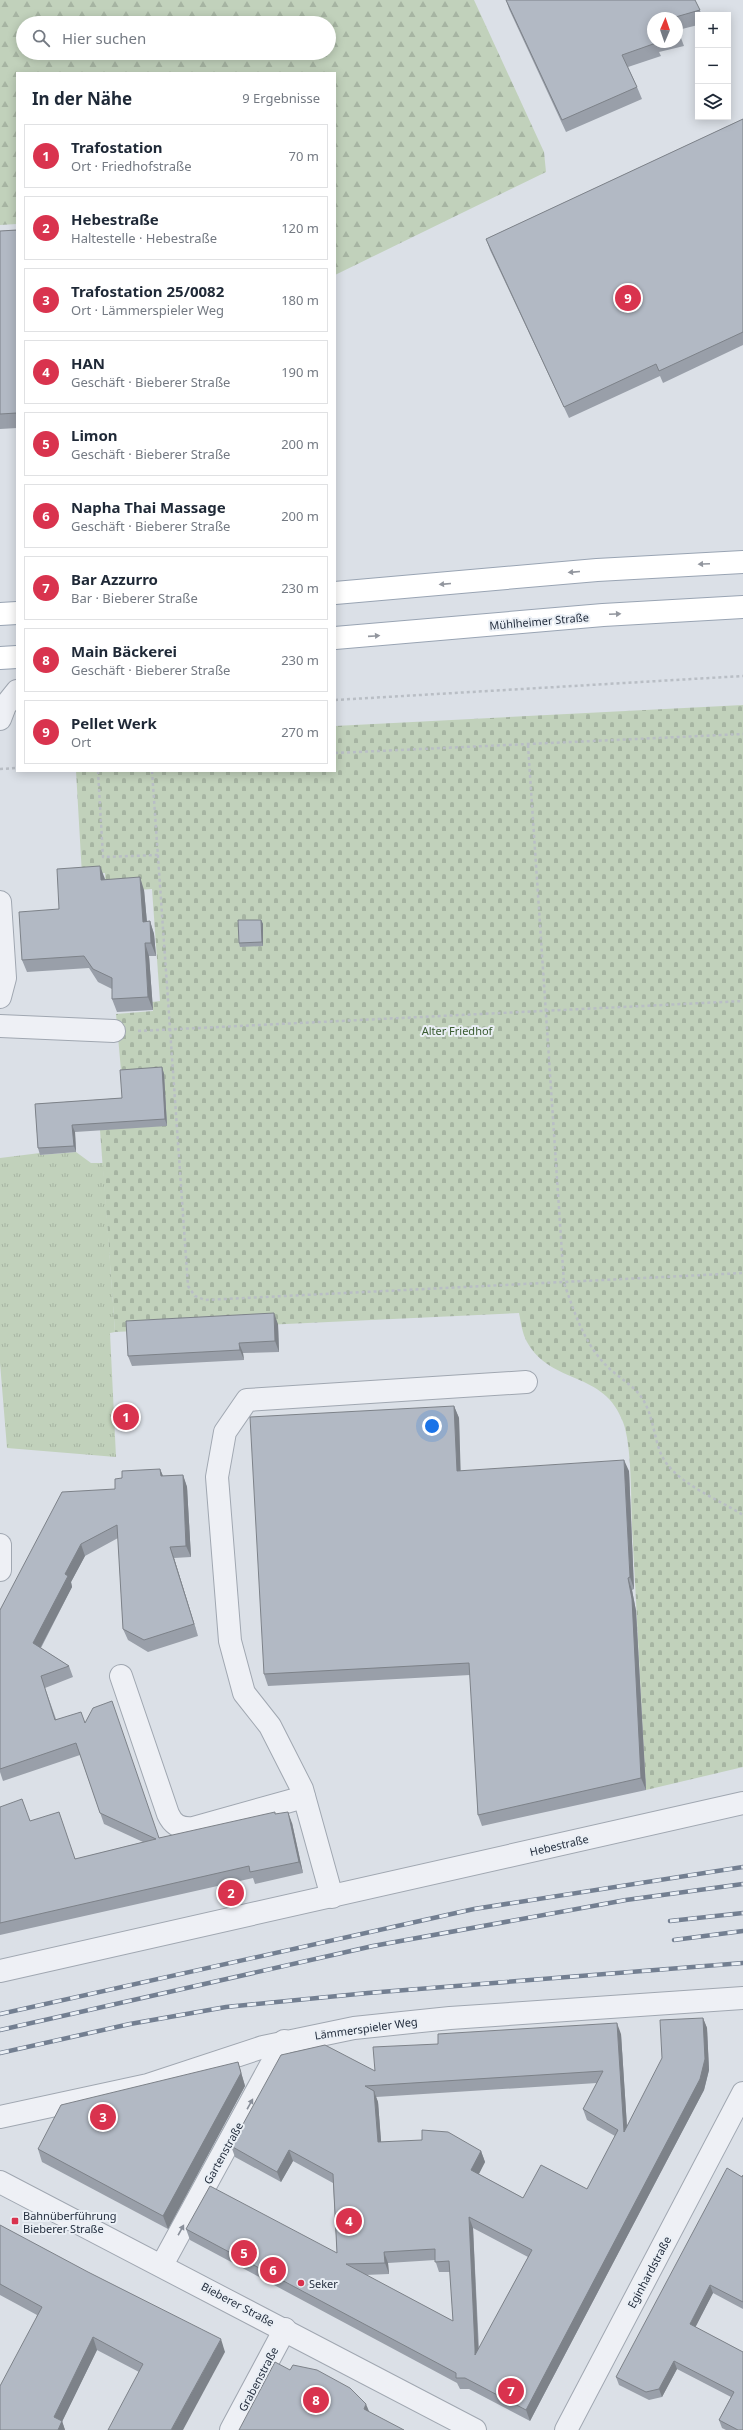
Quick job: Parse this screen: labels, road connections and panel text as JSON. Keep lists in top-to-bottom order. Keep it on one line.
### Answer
{"streets":{"main road":["Mühlheimer Straße"],"street":["Hebestraße","Lämmerspieler Weg","Gartenstraße","Eginhardstraße","Bieberer Straße","Grabenstraße"]},"crossings":[["Lämmerspieler Weg","Gartenstraße"],["Gartenstraße","Bieberer Straße"],["Bieberer Straße","Grabenstraße"]],"one_way":["Gartenstraße"],"parks":["Alter Friedhof"],"places":{"transit":["Bahnüberführung Bieberer Straße"],"other":["Seker"]},"north":"top","page":{"map_buttons":["+","−"],"search":"Hier suchen","heading":["In der Nähe","9 Ergebnisse"],"list":[{"mark":"1","name":"Trafostation","note":"Ort · Friedhofstraße","value":"70 m"},{"mark":"2","name":"Hebestraße","note":"Haltestelle · Hebestraße","value":"120 m"},{"mark":"3","name":"Trafostation 25/0082","note":"Ort · Lämmerspieler Weg","value":"180 m"},{"mark":"4","name":"HAN","note":"Geschäft · Bieberer Straße","value":"190 m"},{"mark":"5","name":"Limon","note":"Geschäft · Bieberer Straße","value":"200 m"},{"mark":"6","name":"Napha Thai Massage","note":"Geschäft · Bieberer Straße","value":"200 m"},{"mark":"7","name":"Bar Azzurro","note":"Bar · Bieberer Straße","value":"230 m"},{"mark":"8","name":"Main Bäckerei","note":"Geschäft · Bieberer Straße","value":"230 m"},{"mark":"9","name":"Pellet Werk","note":"Ort","value":"270 m"}],"pins":["9","1","2","3","4","5","6","7","8"]}}
